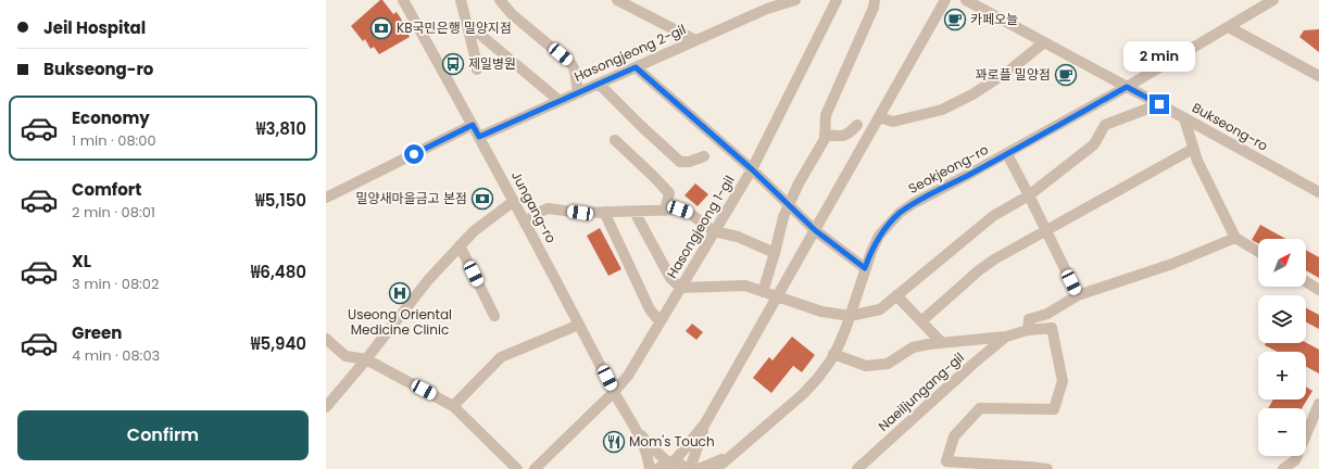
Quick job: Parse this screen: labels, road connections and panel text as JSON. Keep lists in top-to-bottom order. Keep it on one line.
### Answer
{"streets":{"street":["Hasongjeong 2-gil","Bukseong-ro","Seokjeong-ro","Jungang-ro","Hasongjeong 1-gil","Naeiljungang-gil"]},"crossings":[["Hasongjeong 2-gil","Jungang-ro"],["Bukseong-ro","Seokjeong-ro"],["Jungang-ro","Hasongjeong 1-gil"]],"places":{"cafe":["카페오늘","꽈로플 밀양점"],"bank":["KB국민은행 밀양지점","밀양새마을금고 본점"],"bus stop":["제일병원"],"hospital":["Useong Oriental Medicine Clinic"],"restaurant":["Mom's Touch"]},"north":"top right","page":{"banner":["Jeil Hospital","Bukseong-ro"],"bubble":"2 min","list":[{"name":"Economy","note":"1 min · 08:00","value":"₩3,810"},{"name":"Comfort","note":"2 min · 08:01","value":"₩5,150"},{"name":"XL","note":"3 min · 08:02","value":"₩6,480"},{"name":"Green","note":"4 min · 08:03","value":"₩5,940"}],"map_buttons":["+","−"],"buttons":"Confirm"}}
